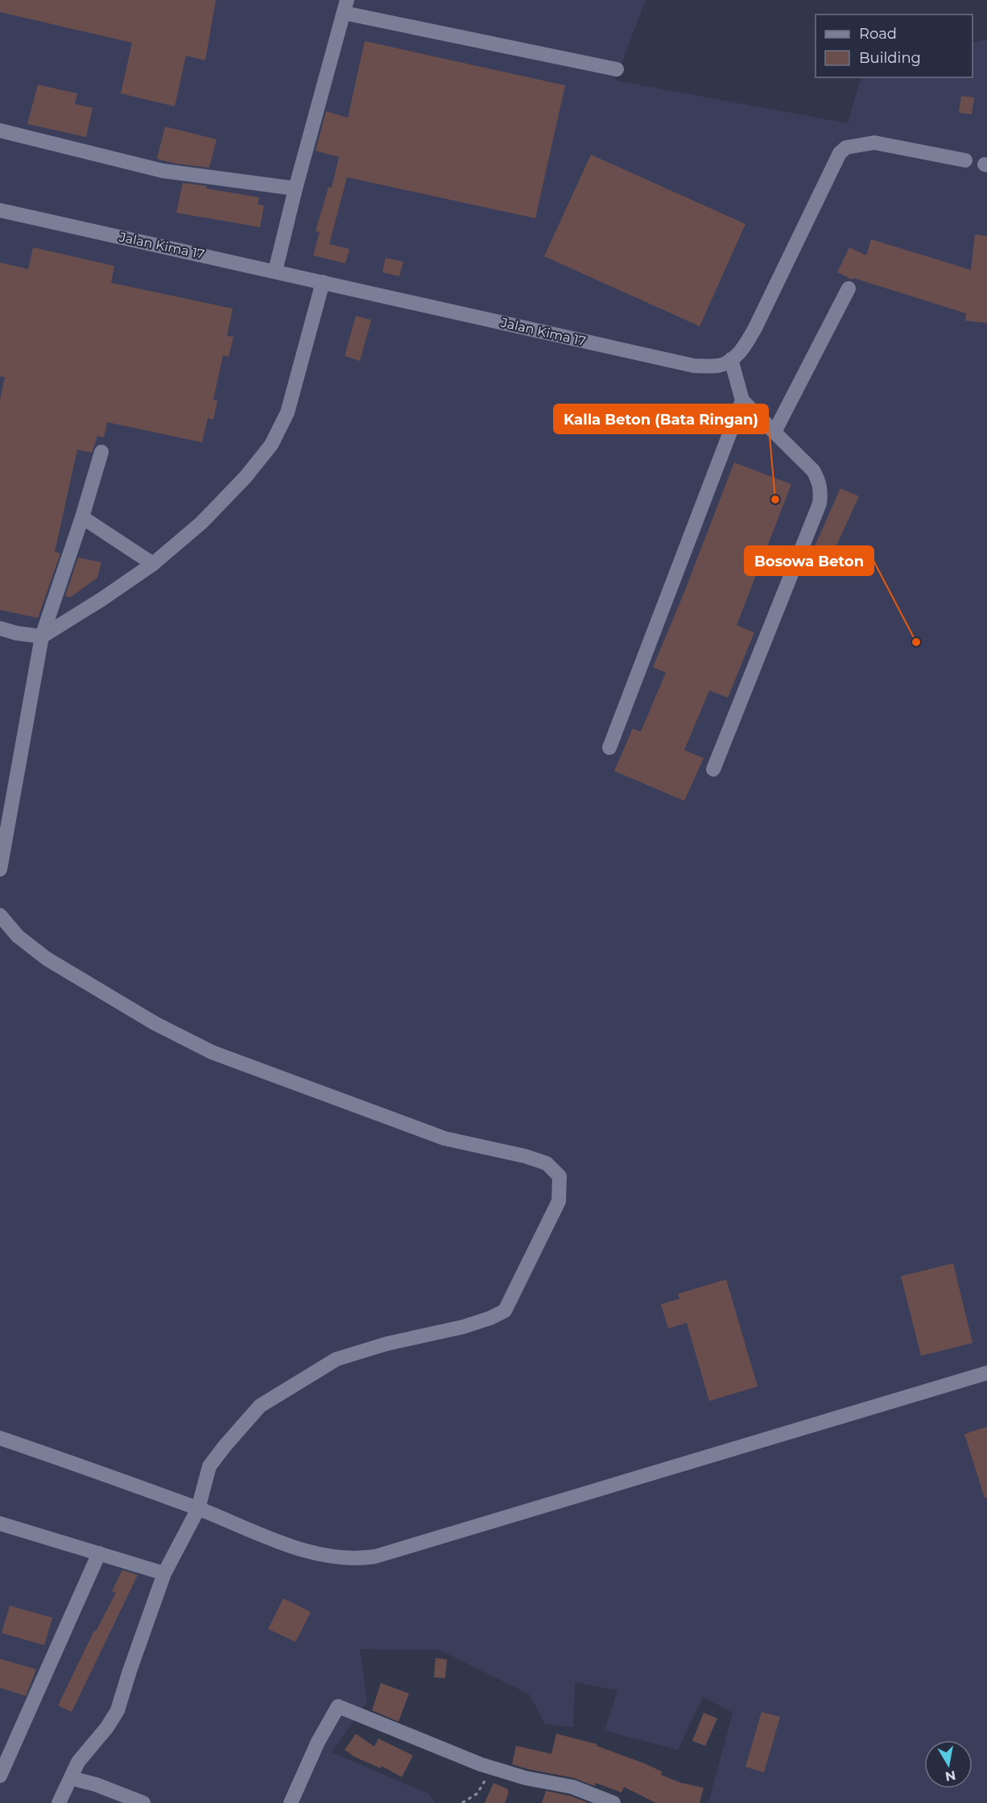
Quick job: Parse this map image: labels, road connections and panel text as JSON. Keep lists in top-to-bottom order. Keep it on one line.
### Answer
{"streets":{"street":["Jalan Kima 17"]},"places":["Kalla Beton (Bata Ringan)","Bosowa Beton"],"legend":["Road","Building"],"north":"bottom"}
